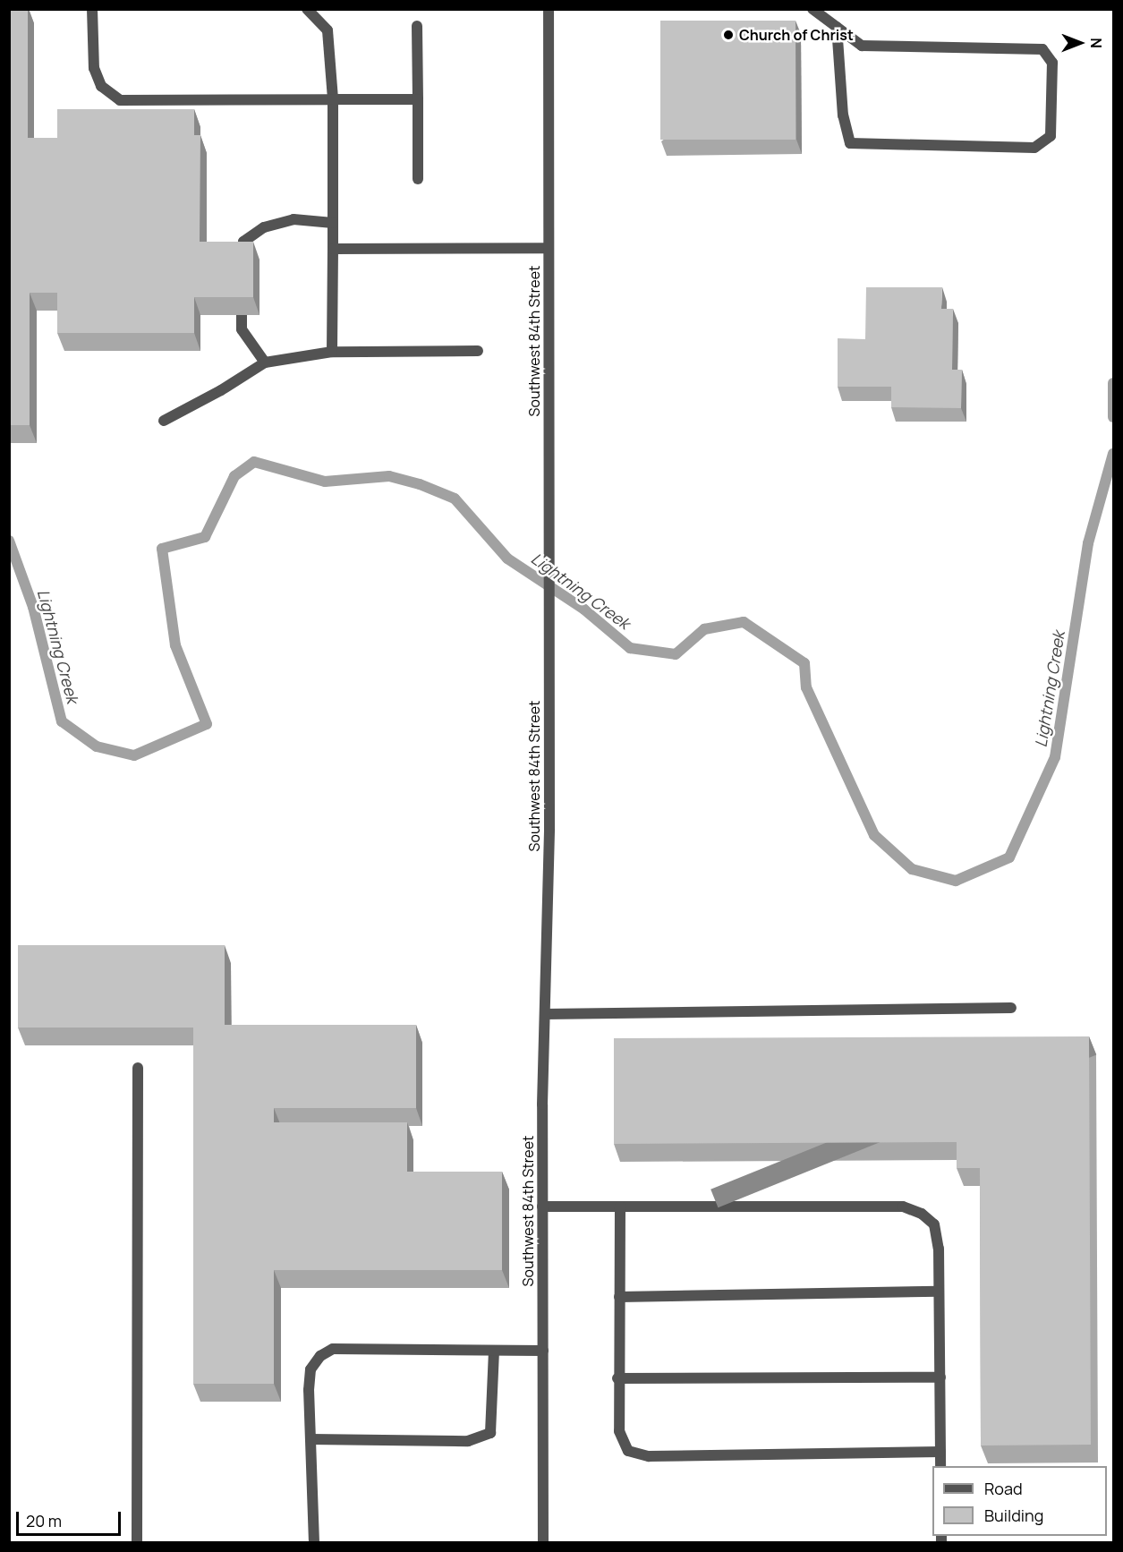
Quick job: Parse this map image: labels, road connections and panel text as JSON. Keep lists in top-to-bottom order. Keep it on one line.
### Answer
{"streets":{"street":["Southwest 84th Street"]},"water":["Lightning Creek"],"places":["Church of Christ"],"legend":["Road","Building"],"scale_bar":"20 m","north":"right"}
